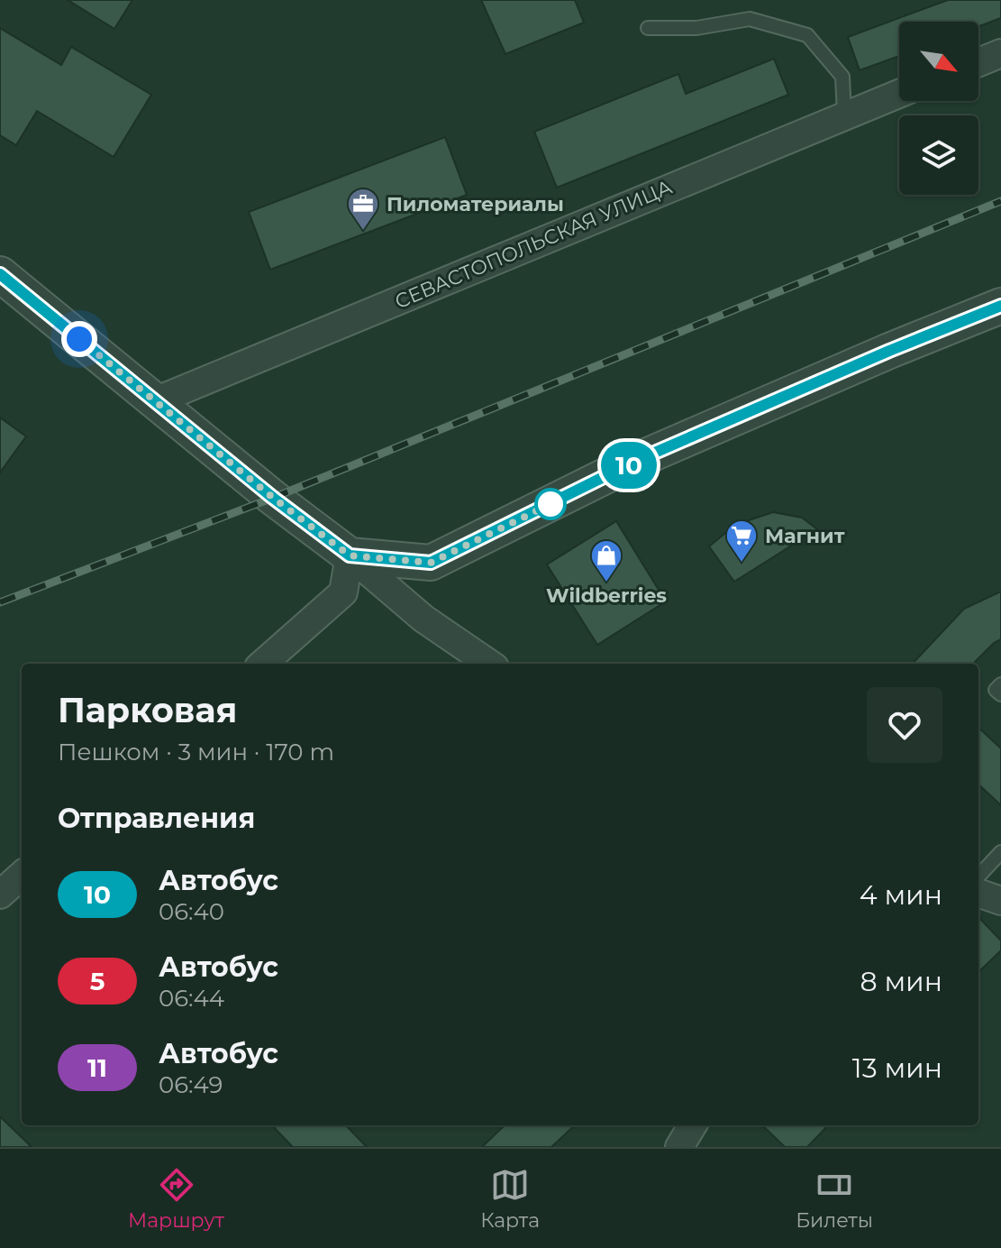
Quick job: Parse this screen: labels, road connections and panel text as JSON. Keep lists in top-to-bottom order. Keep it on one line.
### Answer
{"streets":{"street":["СЕВАСТОПОЛЬСКАЯ УЛИЦА"]},"places":{"office":["Пиломатериалы"],"supermarket":["Магнит"],"shop":["Wildberries"]},"lines":["bus line 10"],"north":"bottom right","page":{"on_map":"10","heading":[["Парковая","Пешком · 3 мин · 170 m"],"Отправления"],"list":[{"mark":"10","name":"Автобус","note":"06:40","value":"4 мин"},{"mark":"5","name":"Автобус","note":"06:44","value":"8 мин"},{"mark":"11","name":"Автобус","note":"06:49","value":"13 мин"}],"tabs":["Маршрут","Карта","Билеты"]}}
